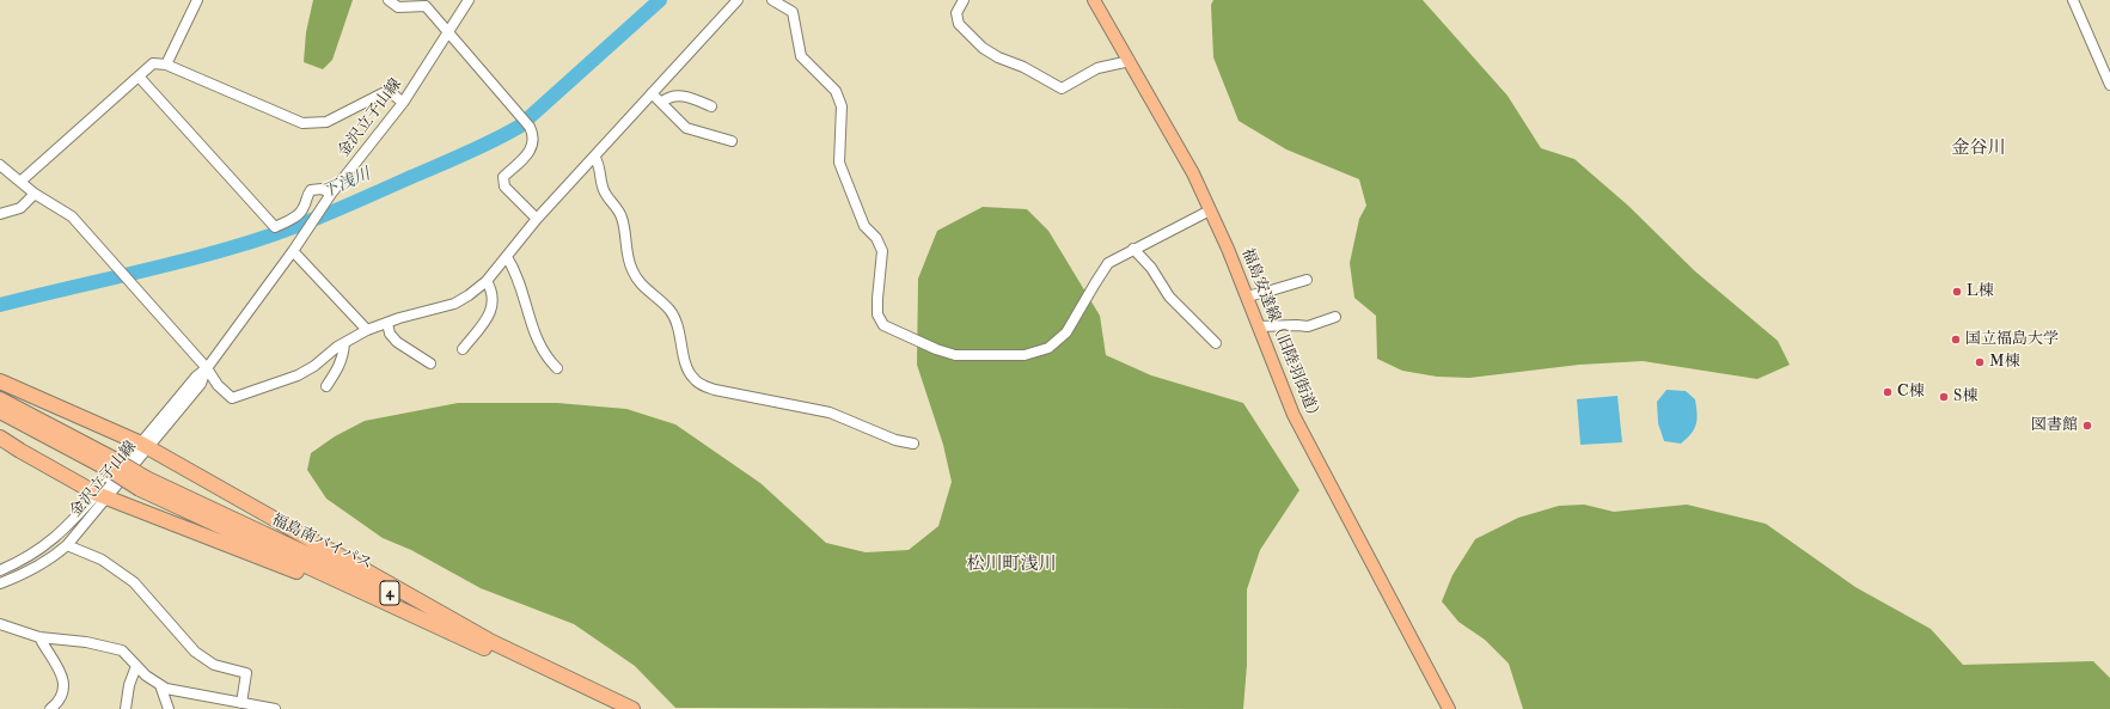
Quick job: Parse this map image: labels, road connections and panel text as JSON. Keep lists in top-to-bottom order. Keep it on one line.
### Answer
{"streets":{"highway":["福島南バイパス","4"],"main road":["福島安達線（旧陸羽街道）"],"street":["金沢立子山線"]},"districts":["金谷川","松川町浅川"],"water":["下浅川"],"places":["L棟","国立福島大学","M棟","C棟","S棟","図書館"]}
